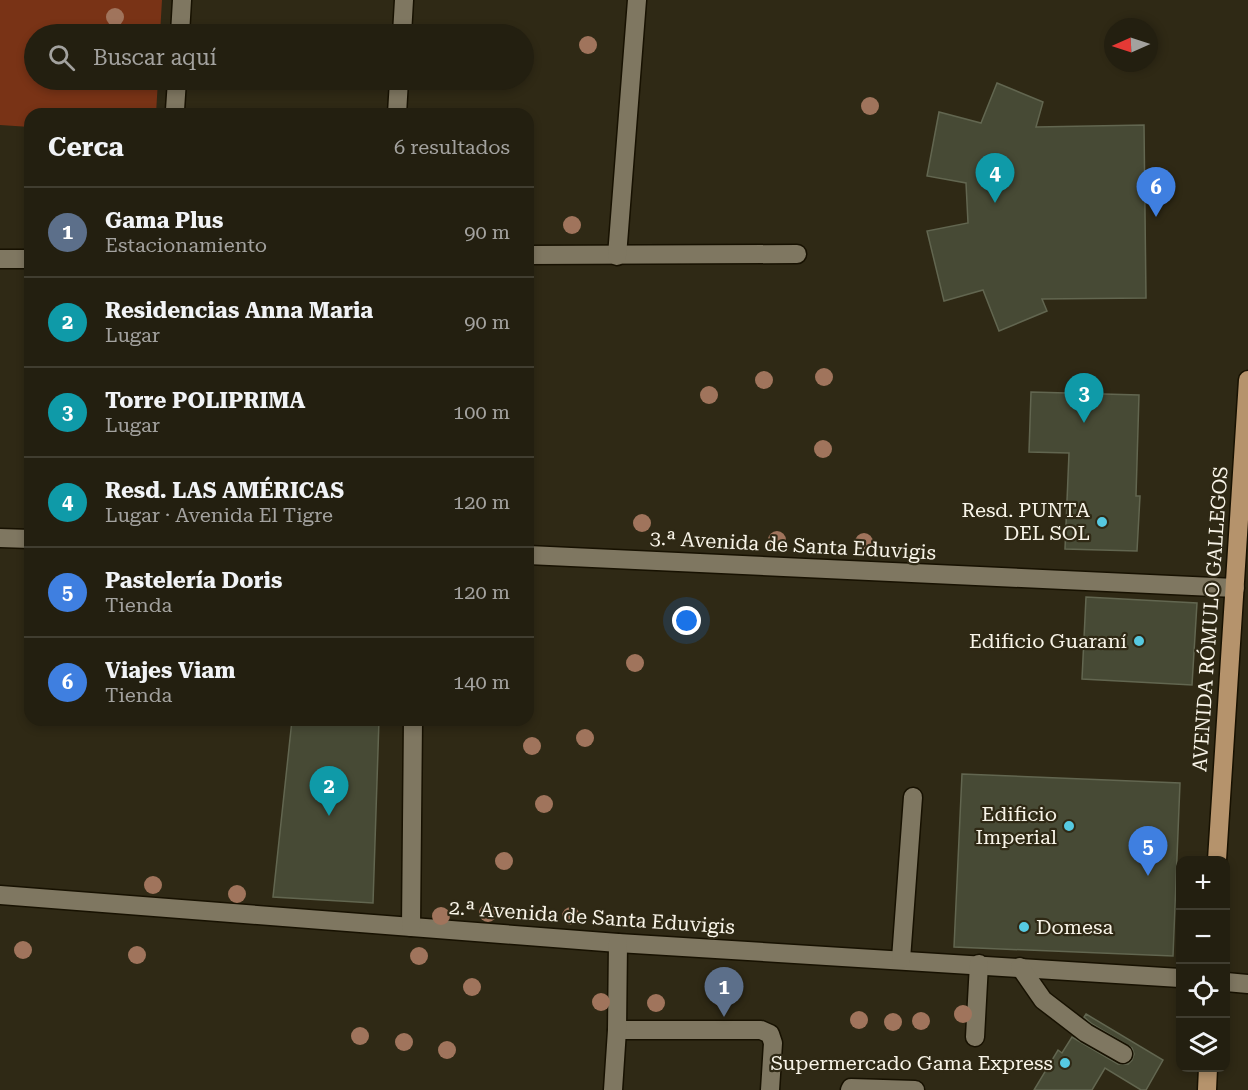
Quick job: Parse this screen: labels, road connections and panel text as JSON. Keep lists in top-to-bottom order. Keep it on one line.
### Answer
{"streets":{"main road":["AVENIDA RÓMULO GALLEGOS"],"street":["3.ª Avenida de Santa Eduvigis","2.ª Avenida de Santa Eduvigis"]},"crossings":[["3.ª Avenida de Santa Eduvigis","AVENIDA RÓMULO GALLEGOS"]],"places":["Resd. PUNTA DEL SOL","Edificio Guaraní","Edificio Imperial","Domesa","Supermercado Gama Express"],"north":"left","page":{"search":"Buscar aquí","heading":["Cerca","6 resultados"],"pins":["4","6","3","2","5","1"],"list":[{"mark":"1","name":"Gama Plus","note":"Estacionamiento","value":"90 m"},{"mark":"2","name":"Residencias Anna Maria","note":"Lugar","value":"90 m"},{"mark":"3","name":"Torre POLIPRIMA","note":"Lugar","value":"100 m"},{"mark":"4","name":"Resd. LAS AMÉRICAS","note":"Lugar · Avenida El Tigre","value":"120 m"},{"mark":"5","name":"Pastelería Doris","note":"Tienda","value":"120 m"},{"mark":"6","name":"Viajes Viam","note":"Tienda","value":"140 m"}],"map_buttons":["+","−"]}}
